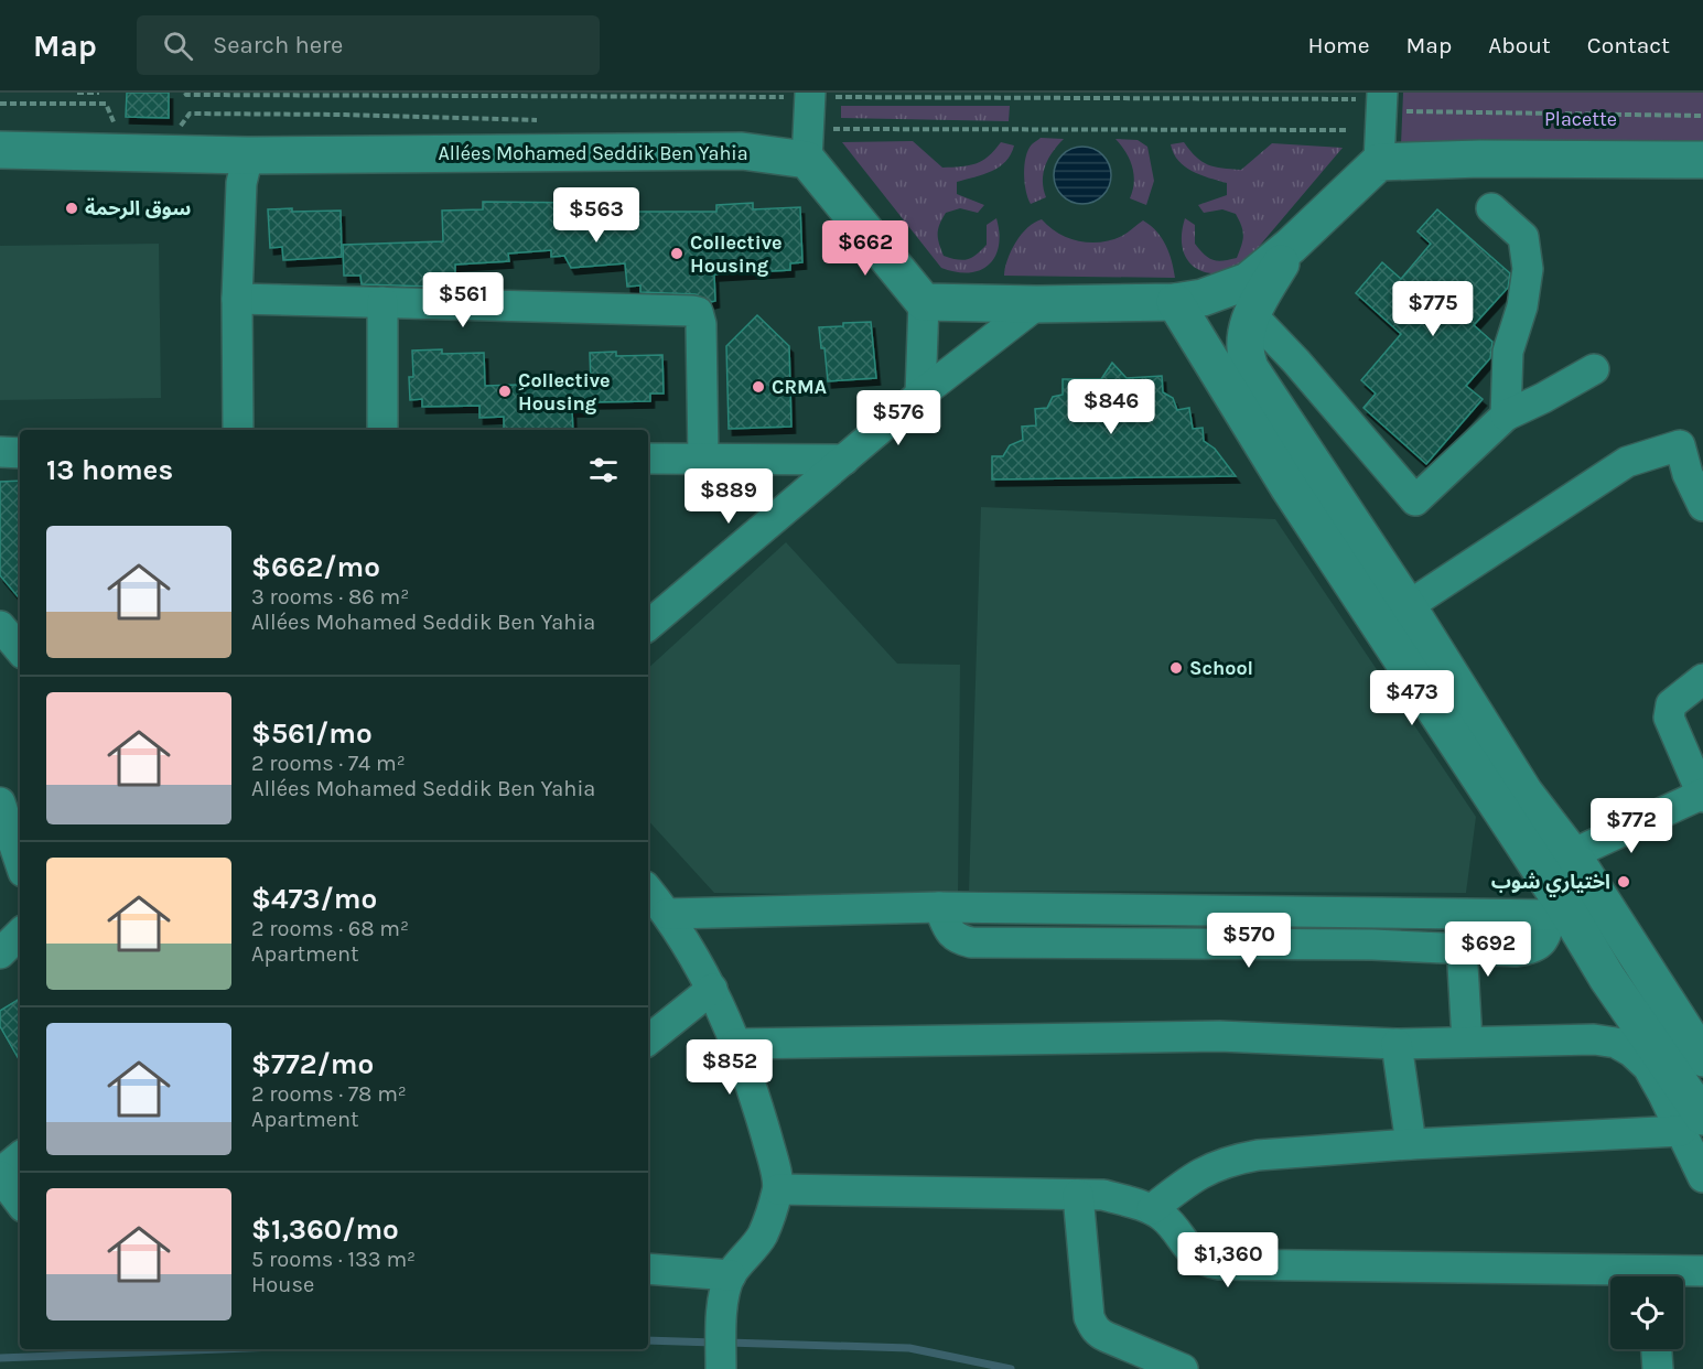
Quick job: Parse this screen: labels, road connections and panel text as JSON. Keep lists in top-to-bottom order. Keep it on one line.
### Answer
{"streets":{"street":["Allées Mohamed Seddik Ben Yahia"]},"parks":["Placette"],"places":["سوق الرحمة","Collective Housing","CRMA","ِCollective Housing","School","اختياري شوب"],"page":{"header":"Map","search":"Search here","nav":["Home","Map","About","Contact"],"price":["$563","$662","$561","$775","$846","$576","$889","$473","$772","$570","$692","$852","$1,360"],"heading":"13 homes","list":[{"name":"$662/mo","note":"3 rooms · 86 m² · Allées Mohamed Seddik Ben Yahia"},{"name":"$561/mo","note":"2 rooms · 74 m² · Allées Mohamed Seddik Ben Yahia"},{"name":"$473/mo","note":"2 rooms · 68 m² · Apartment"},{"name":"$772/mo","note":"2 rooms · 78 m² · Apartment"},{"name":"$1,360/mo","note":"5 rooms · 133 m² · House"}]}}
